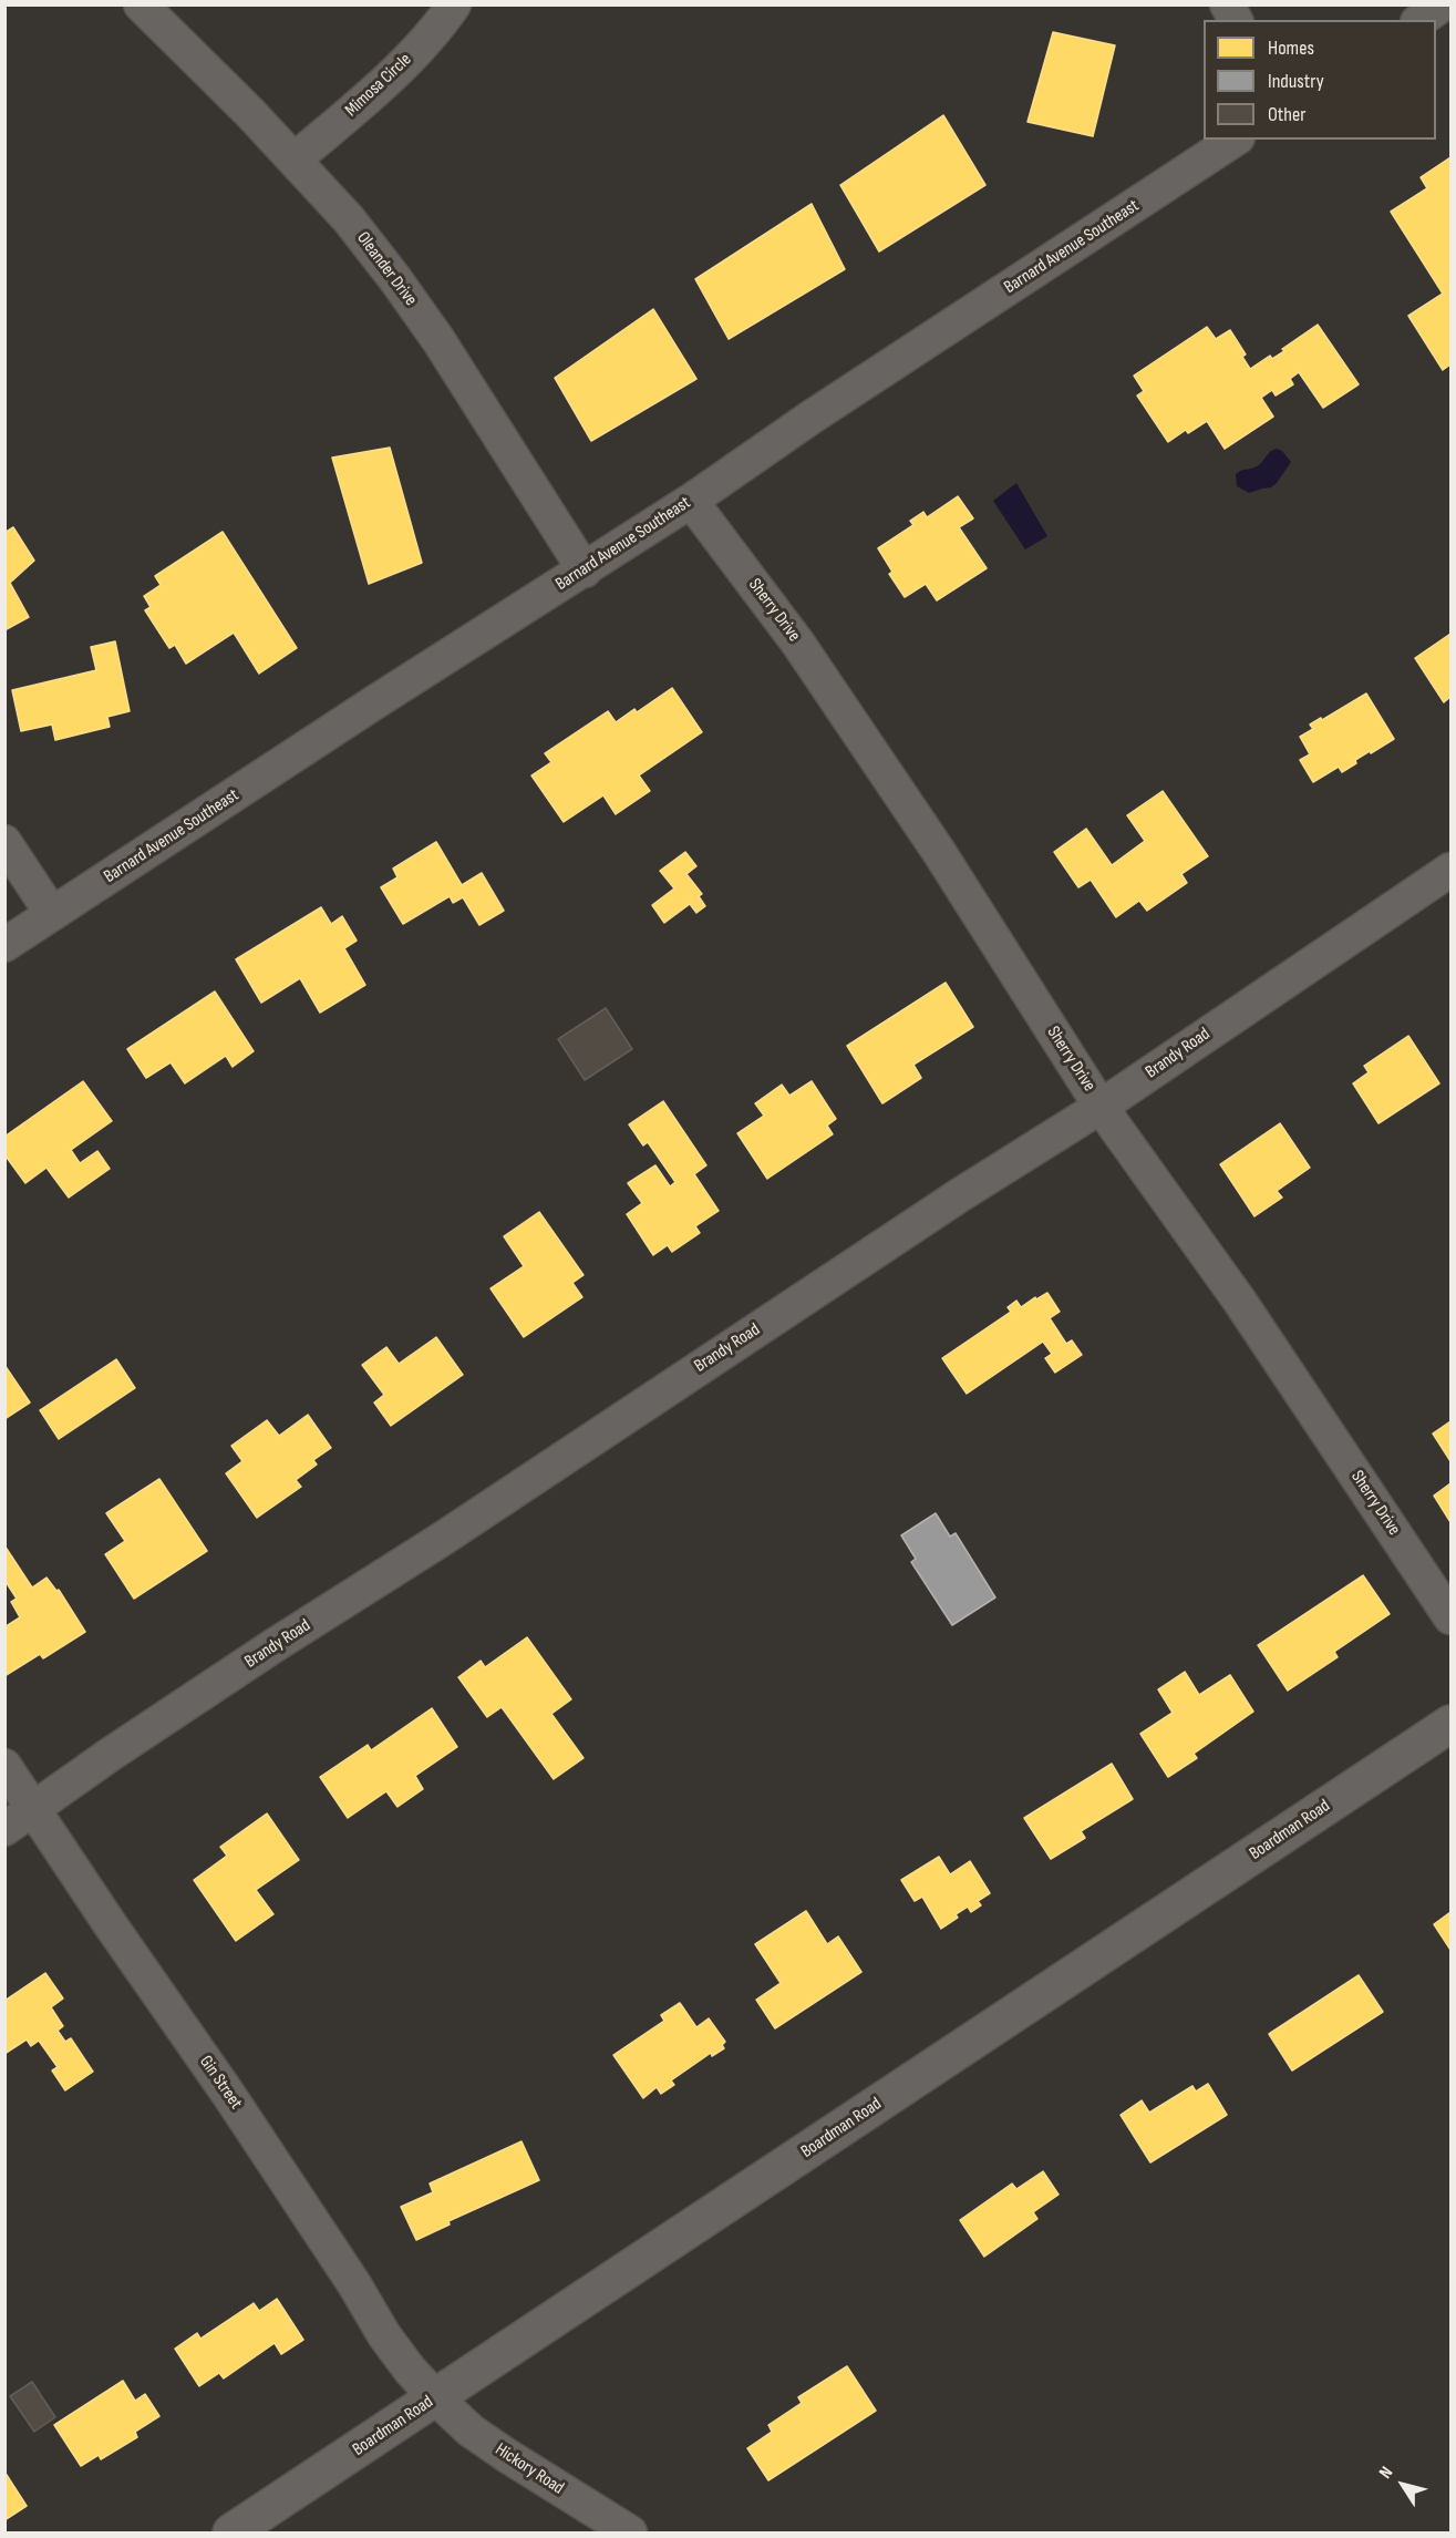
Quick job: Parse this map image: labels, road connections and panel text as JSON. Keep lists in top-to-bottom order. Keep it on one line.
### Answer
{"streets":{"street":["Mimosa Circle","Barnard Avenue Southeast","Oleander Drive","Sherry Drive","Brandy Road","Boardman Road","Gin Street","Hickory Road"]},"crossings":[["Mimosa Circle","Oleander Drive"],["Barnard Avenue Southeast","Oleander Drive"],["Barnard Avenue Southeast","Sherry Drive"],["Sherry Drive","Brandy Road"],["Brandy Road","Gin Street"],["Boardman Road","Gin Street"],["Boardman Road","Hickory Road"],["Gin Street","Hickory Road"]],"legend":["Homes","Industry","Other"],"north":"top left"}
